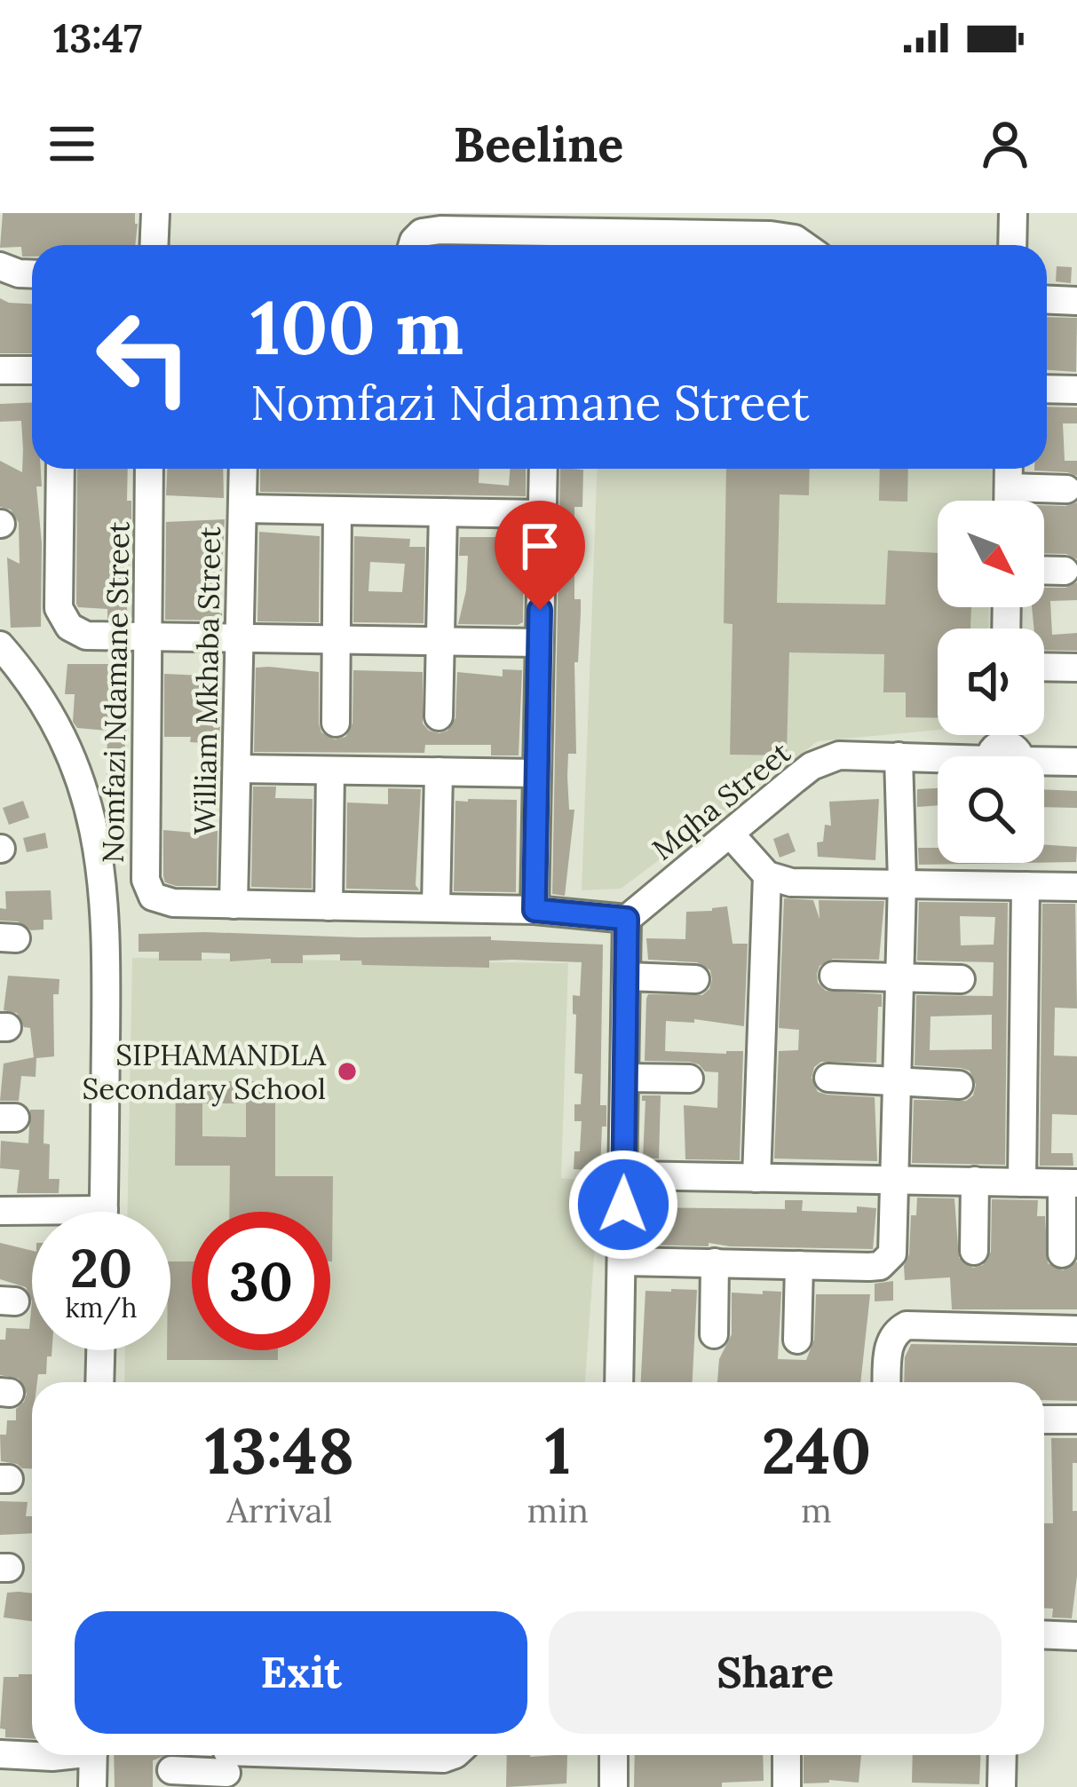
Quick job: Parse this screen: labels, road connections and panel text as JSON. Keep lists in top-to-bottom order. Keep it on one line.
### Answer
{"streets":{"street":["William Mkhaba Street","Nomfazi Ndamane Street","Mqha Street"]},"crossings":[["William Mkhaba Street","Nomfazi Ndamane Street"],["Nomfazi Ndamane Street","Mqha Street"]],"places":["SIPHAMANDLA Secondary School"],"north":"bottom right","page":{"status":"13:47","header":"Beeline","turn":["100 m","Nomfazi Ndamane Street"],"speed":"20 km/h","limit":"30","eta":["13:48","Arrival","1","min","240","m"],"buttons":["Exit","Share"]}}
